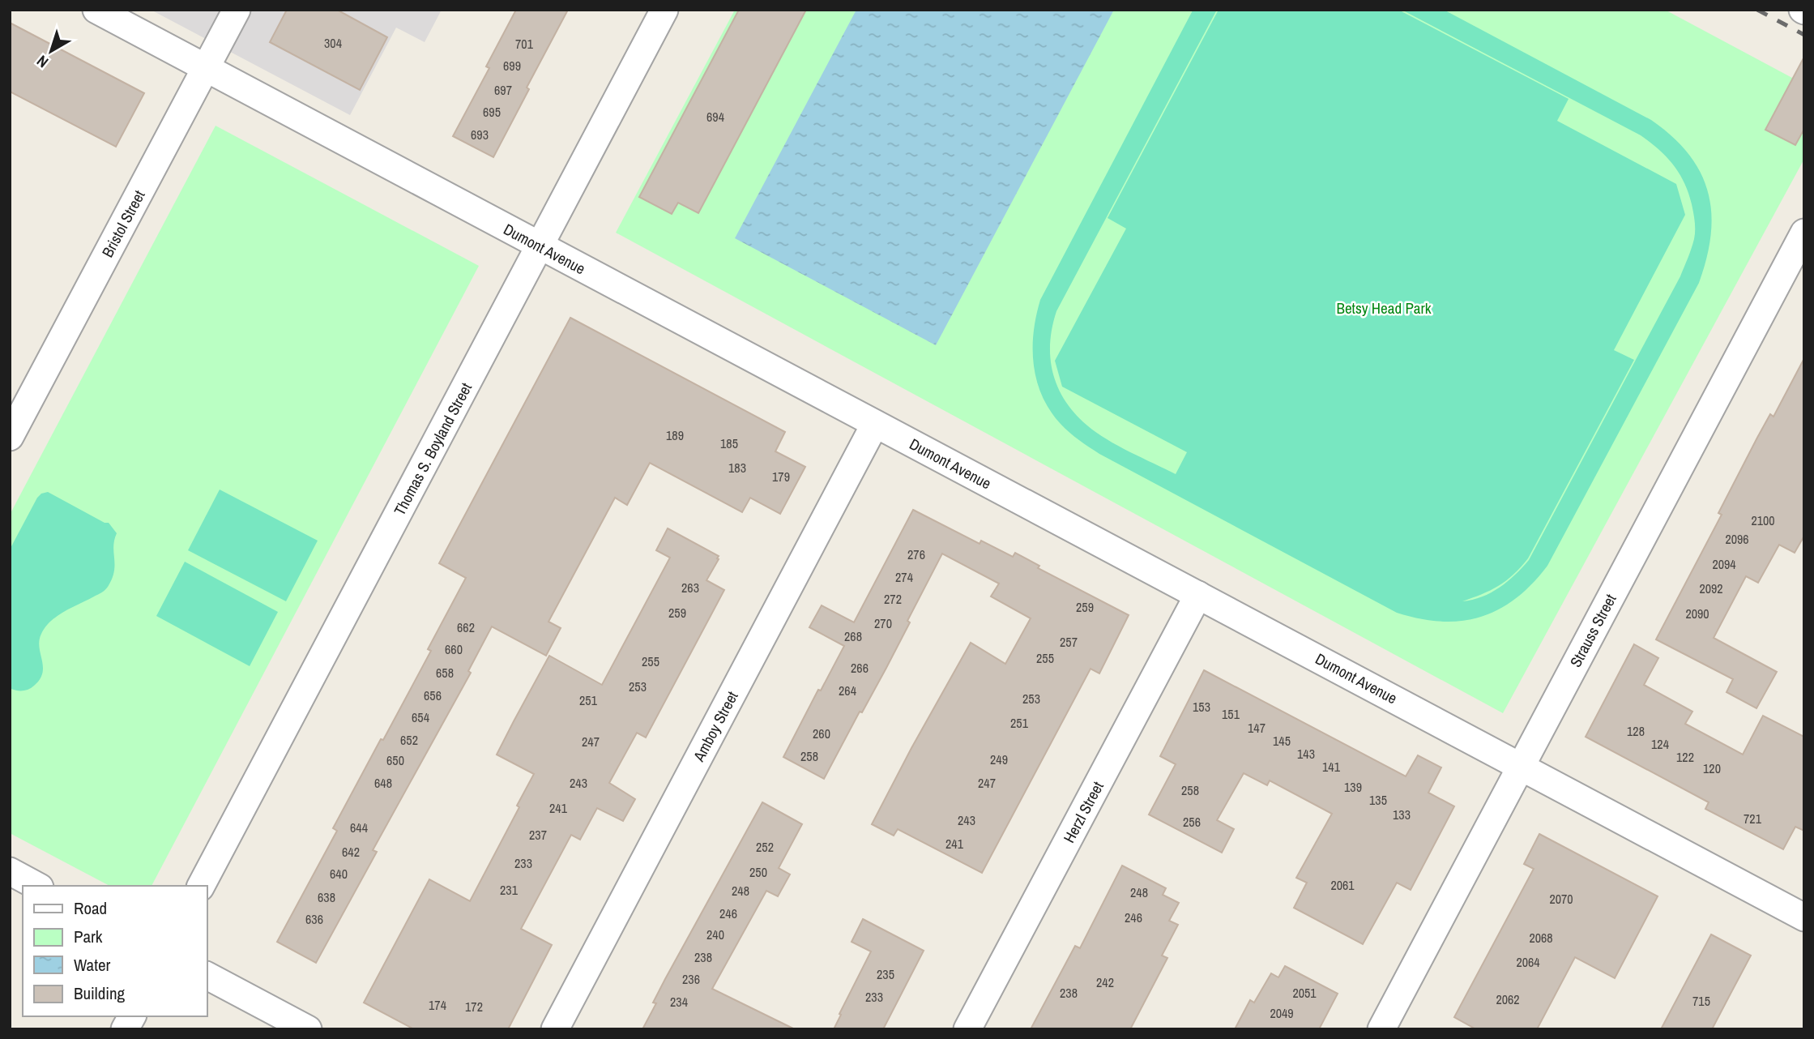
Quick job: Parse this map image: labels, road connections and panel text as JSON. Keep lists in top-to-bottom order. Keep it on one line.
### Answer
{"streets":{"street":["Bristol Street","Dumont Avenue","Thomas S. Boyland Street","Strauss Street","Amboy Street","Herzl Street"]},"crossings":[["Bristol Street","Dumont Avenue"],["Dumont Avenue","Thomas S. Boyland Street"],["Dumont Avenue","Strauss Street"],["Dumont Avenue","Amboy Street"],["Dumont Avenue","Herzl Street"]],"parks":["Betsy Head Park"],"house_numbers":["304","701","699","697","695","694","693","189","185","183","179","2100","2096","276","2094","274","263","2092","272","259","259","2090","270","662","268","257","660","255","255","266","658","253","264","656","253","251","153","151","654","251","147","128","260","652","145","247","124","143","258","122","249","650","141","120","648","243","247","139","258","135","241","133","721","243","256","644","237","241","252","642","233","250","640","2061","231","248","248","638","2070","246","246","636","240","2068","238","2064","235","236","242","238","2051","233","2062","715","234","174","172","2049"],"legend":["Road","Park","Water","Building"],"north":"bottom left"}
